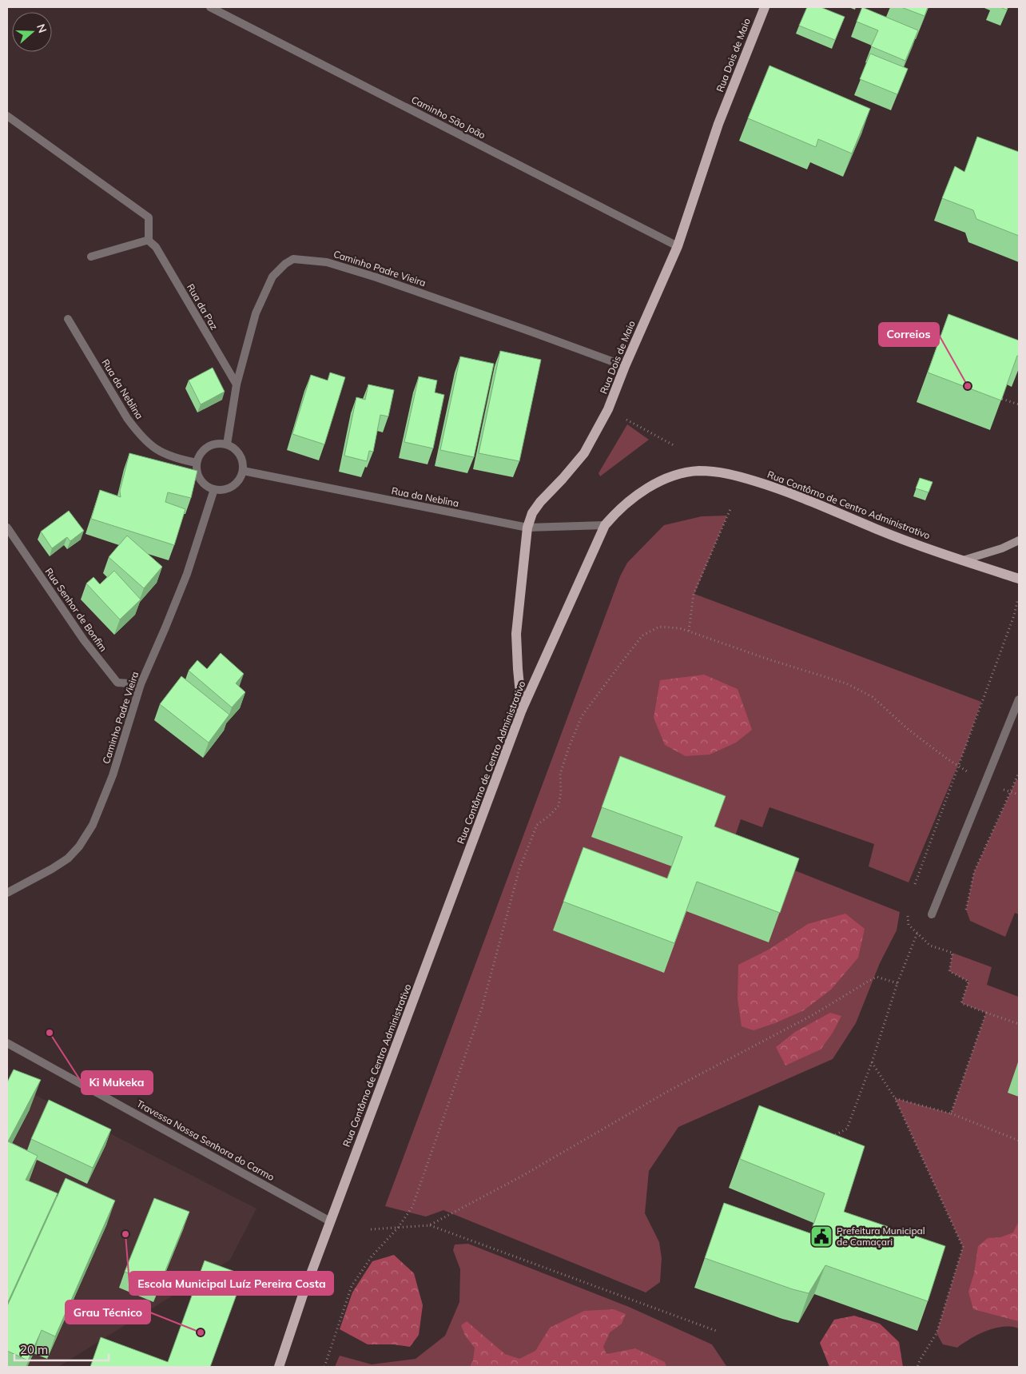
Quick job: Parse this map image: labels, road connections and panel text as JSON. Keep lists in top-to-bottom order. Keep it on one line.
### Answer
{"streets":{"main road":["Rua Dois de Maio","Rua Contôrno de Centro Administrativo"],"street":["Caminho São João","Caminho Padre Vieira","Rua da Paz","Rua da Neblina","Rua Senhor de Bonfim","Travessa Nossa Senhora do Carmo"]},"crossings":[["Rua Dois de Maio","Caminho São João"],["Rua Dois de Maio","Caminho Padre Vieira"],["Rua Dois de Maio","Rua da Neblina"],["Rua Dois de Maio","Rua Contôrno de Centro Administrativo"],["Caminho Padre Vieira","Rua da Paz"],["Caminho Padre Vieira","Rua da Neblina"],["Caminho Padre Vieira","Rua Senhor de Bonfim"],["Rua da Neblina","Rua Contôrno de Centro Administrativo"],["Rua Contôrno de Centro Administrativo","Travessa Nossa Senhora do Carmo"]],"places":{"other":["Correios","Ki Mukeka","Escola Municipal Luíz Pereira Costa","Grau Técnico"],"public building":["Prefeitura Municipal de Camaçari"]},"scale_bar":"20 m","north":"right"}
